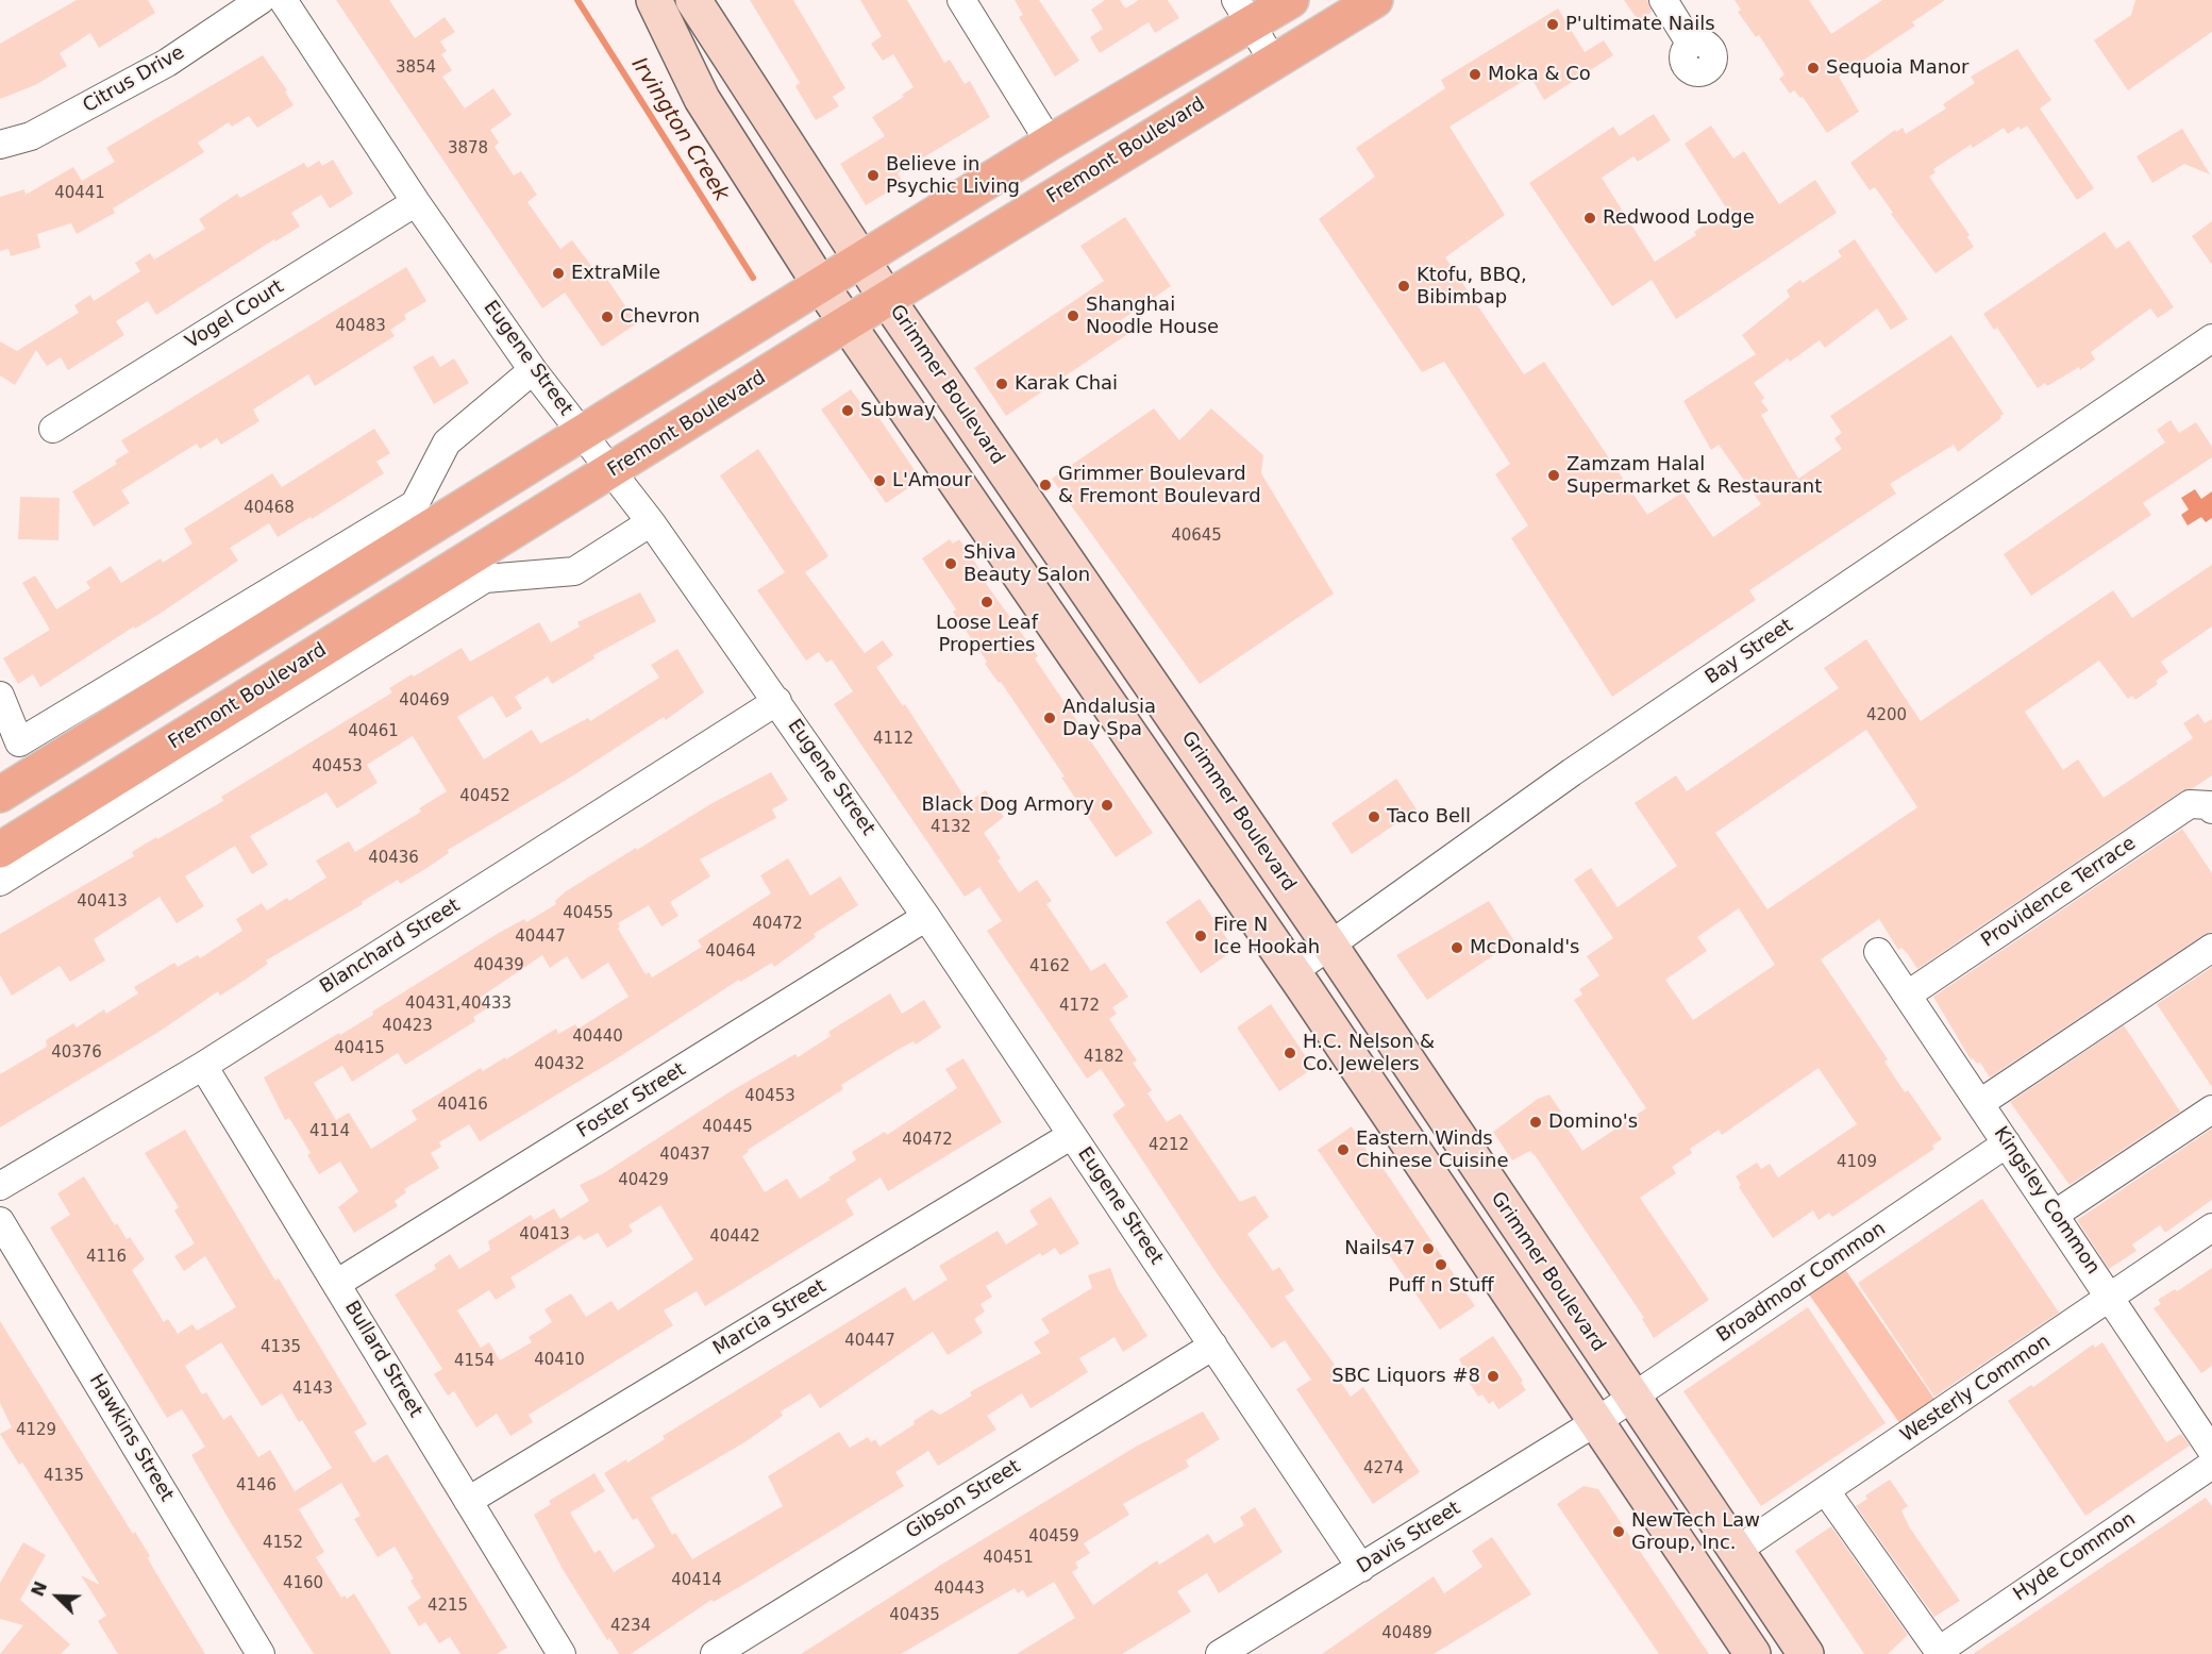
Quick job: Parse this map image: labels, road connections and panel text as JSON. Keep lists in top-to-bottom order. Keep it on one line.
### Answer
{"streets":{"main road":["Fremont Boulevard","Grimmer Boulevard"],"street":["Citrus Drive","Vogel Court","Eugene Street","Bay Street","Providence Terrace","Blanchard Street","Foster Street","Kingsley Common","Broadmoor Common","Marcia Street","Bullard Street","Westerly Common","Hawkins Street","Gibson Street","Davis Street","Hyde Common"]},"crossings":[["Fremont Boulevard","Eugene Street"],["Fremont Boulevard","Grimmer Boulevard"],["Vogel Court","Eugene Street"],["Eugene Street","Blanchard Street"],["Eugene Street","Foster Street"],["Eugene Street","Marcia Street"],["Eugene Street","Gibson Street"],["Eugene Street","Davis Street"],["Grimmer Boulevard","Bay Street"],["Grimmer Boulevard","Broadmoor Common"],["Grimmer Boulevard","Westerly Common"],["Providence Terrace","Kingsley Common"],["Blanchard Street","Bullard Street"],["Foster Street","Bullard Street"],["Kingsley Common","Broadmoor Common"],["Kingsley Common","Westerly Common"],["Broadmoor Common","Davis Street"],["Marcia Street","Bullard Street"]],"water":["Irvington Creek"],"places":["P'ultimate Nails","Sequoia Manor","Moka & Co","Believe in Psychic Living","Redwood Lodge","ExtraMile","Ktofu, BBQ, Bibimbap","Shanghai Noodle House","Chevron","Karak Chai","Subway","Zamzam Halal Supermarket & Restaurant","L'Amour","Grimmer Boulevard & Fremont Boulevard","Shiva Beauty Salon","Loose Leaf Properties","Andalusia Day Spa","Black Dog Armory","Taco Bell","Fire N Ice Hookah","McDonald's","H.C. Nelson & Co. Jewelers","Domino's","Eastern Winds Chinese Cuisine","Nails47","Puff n Stuff","SBC Liquors #8","NewTech Law Group, Inc."],"house_numbers":["3854","3878","40441","40483","40468","40645","40469","4200","40461","4112","40453","40452","4132","40436","40413","40455","40472","40447","40464","40439","4162","40431,40433","4172","40423","40440","40415","40376","4182","40432","40453","40416","40445","4114","40472","4212","40437","4109","40429","40413","40442","4116","40447","4135","40410","4154","4143","4129","4274","4135","4146","40459","4152","40451","40414","4160","40443","4215","40435","4234","40489"],"north":"top left"}
